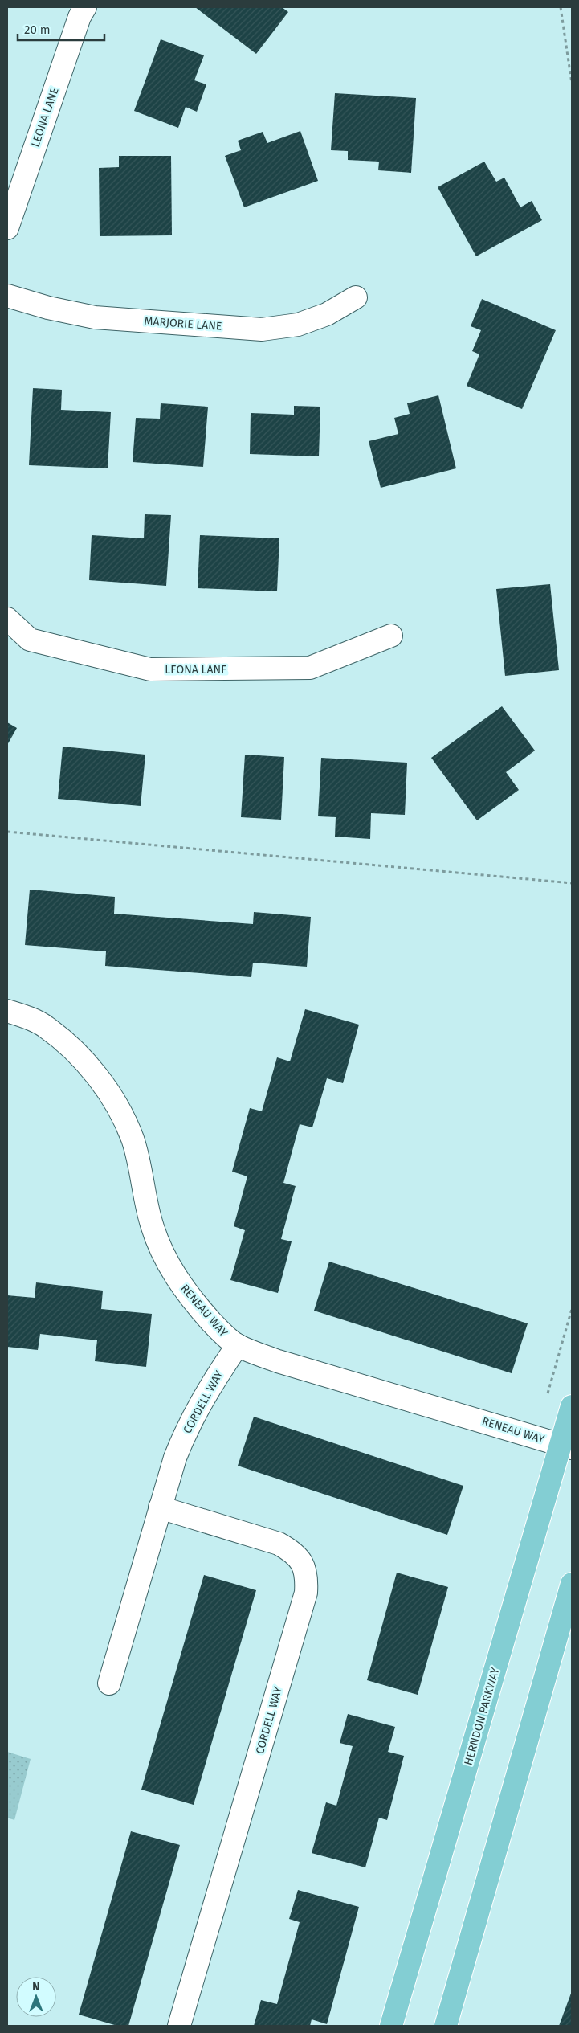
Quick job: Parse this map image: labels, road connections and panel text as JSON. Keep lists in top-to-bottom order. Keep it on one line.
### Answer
{"streets":{"main road":["HERNDON PARKWAY"],"street":["LEONA LANE","MARJORIE LANE","RENEAU WAY","CORDELL WAY"]},"crossings":[["RENEAU WAY","CORDELL WAY"],["RENEAU WAY","HERNDON PARKWAY"]],"scale_bar":"20 m","north":"top"}
